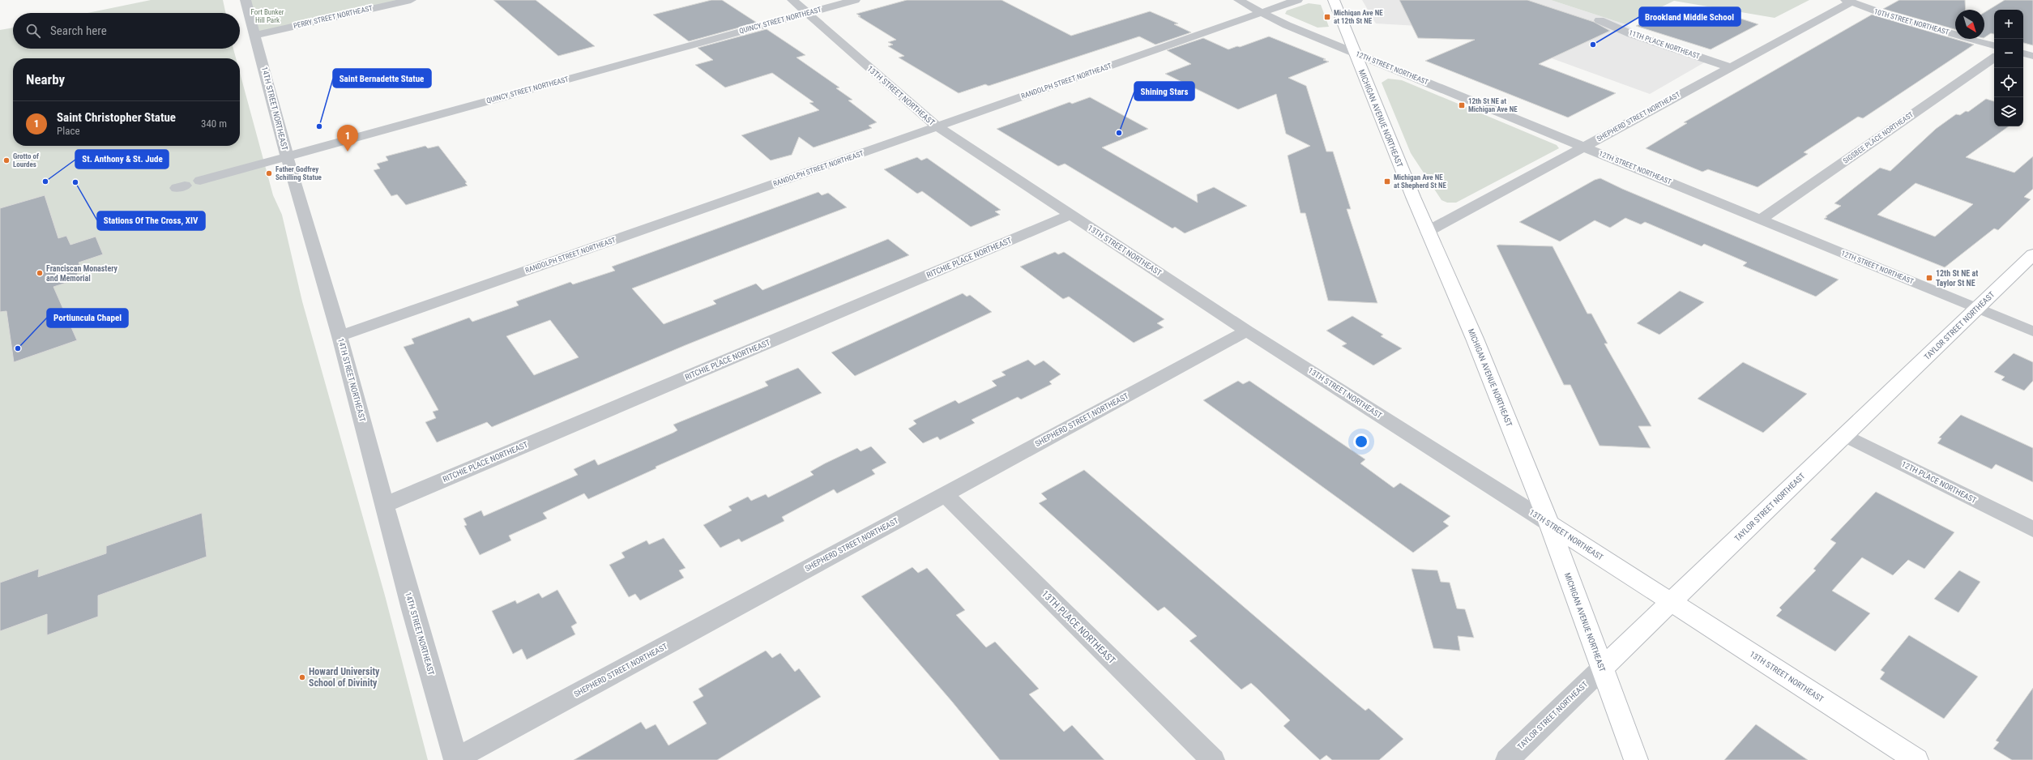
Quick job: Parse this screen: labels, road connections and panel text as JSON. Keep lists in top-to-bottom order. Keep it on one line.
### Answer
{"streets":{"main road":["13TH STREET NORTHEAST","MICHIGAN AVENUE NORTHEAST","TAYLOR STREET NORTHEAST"],"street":["PERRY STREET NORTHEAST","QUINCY STREET NORTHEAST","10TH STREET NORTHEAST","11TH PLACE NORTHEAST","12TH STREET NORTHEAST","RANDOLPH STREET NORTHEAST","14TH STREET NORTHEAST","SHEPHERD STREET NORTHEAST","SIGSBEE PLACE NORTHEAST","RITCHIE PLACE NORTHEAST","12TH PLACE NORTHEAST","13TH PLACE NORTHEAST"]},"crossings":[["PERRY STREET NORTHEAST","14TH STREET NORTHEAST"],["QUINCY STREET NORTHEAST","13TH STREET NORTHEAST"],["QUINCY STREET NORTHEAST","14TH STREET NORTHEAST"],["10TH STREET NORTHEAST","SHEPHERD STREET NORTHEAST"],["11TH PLACE NORTHEAST","SHEPHERD STREET NORTHEAST"],["12TH STREET NORTHEAST","RANDOLPH STREET NORTHEAST"],["12TH STREET NORTHEAST","SHEPHERD STREET NORTHEAST"],["12TH STREET NORTHEAST","MICHIGAN AVENUE NORTHEAST"],["12TH STREET NORTHEAST","SIGSBEE PLACE NORTHEAST"],["12TH STREET NORTHEAST","TAYLOR STREET NORTHEAST"],["RANDOLPH STREET NORTHEAST","13TH STREET NORTHEAST"],["RANDOLPH STREET NORTHEAST","14TH STREET NORTHEAST"],["13TH STREET NORTHEAST","SHEPHERD STREET NORTHEAST"],["13TH STREET NORTHEAST","MICHIGAN AVENUE NORTHEAST"],["13TH STREET NORTHEAST","RITCHIE PLACE NORTHEAST"],["13TH STREET NORTHEAST","TAYLOR STREET NORTHEAST"],["14TH STREET NORTHEAST","SHEPHERD STREET NORTHEAST"],["14TH STREET NORTHEAST","RITCHIE PLACE NORTHEAST"],["SHEPHERD STREET NORTHEAST","MICHIGAN AVENUE NORTHEAST"],["SHEPHERD STREET NORTHEAST","13TH PLACE NORTHEAST"],["MICHIGAN AVENUE NORTHEAST","TAYLOR STREET NORTHEAST"],["TAYLOR STREET NORTHEAST","12TH PLACE NORTHEAST"]],"parks":["Fort Bunker Hill Park"],"places":{"transit":["Michigan Ave NE at 12th St NE","12th St NE at Michigan Ave NE","Michigan Ave NE at Shepherd St NE","12th St NE at Taylor St NE"],"other":["Brookland Middle School","Saint Bernadette Statue","Shining Stars","Grotto of Lourdes","Father Godfrey Schilling Statue","St. Anthony & St. Jude","Stations Of The Cross, XIV","Franciscan Monastery and Memorial","Portiuncula Chapel","Howard University School of Divinity"]},"north":"bottom right","page":{"map_buttons":["+","−"],"search":"Search here","heading":"Nearby","list":[{"mark":"1","name":"Saint Christopher Statue","note":"Place","value":"340 m"}],"pins":"1"}}
